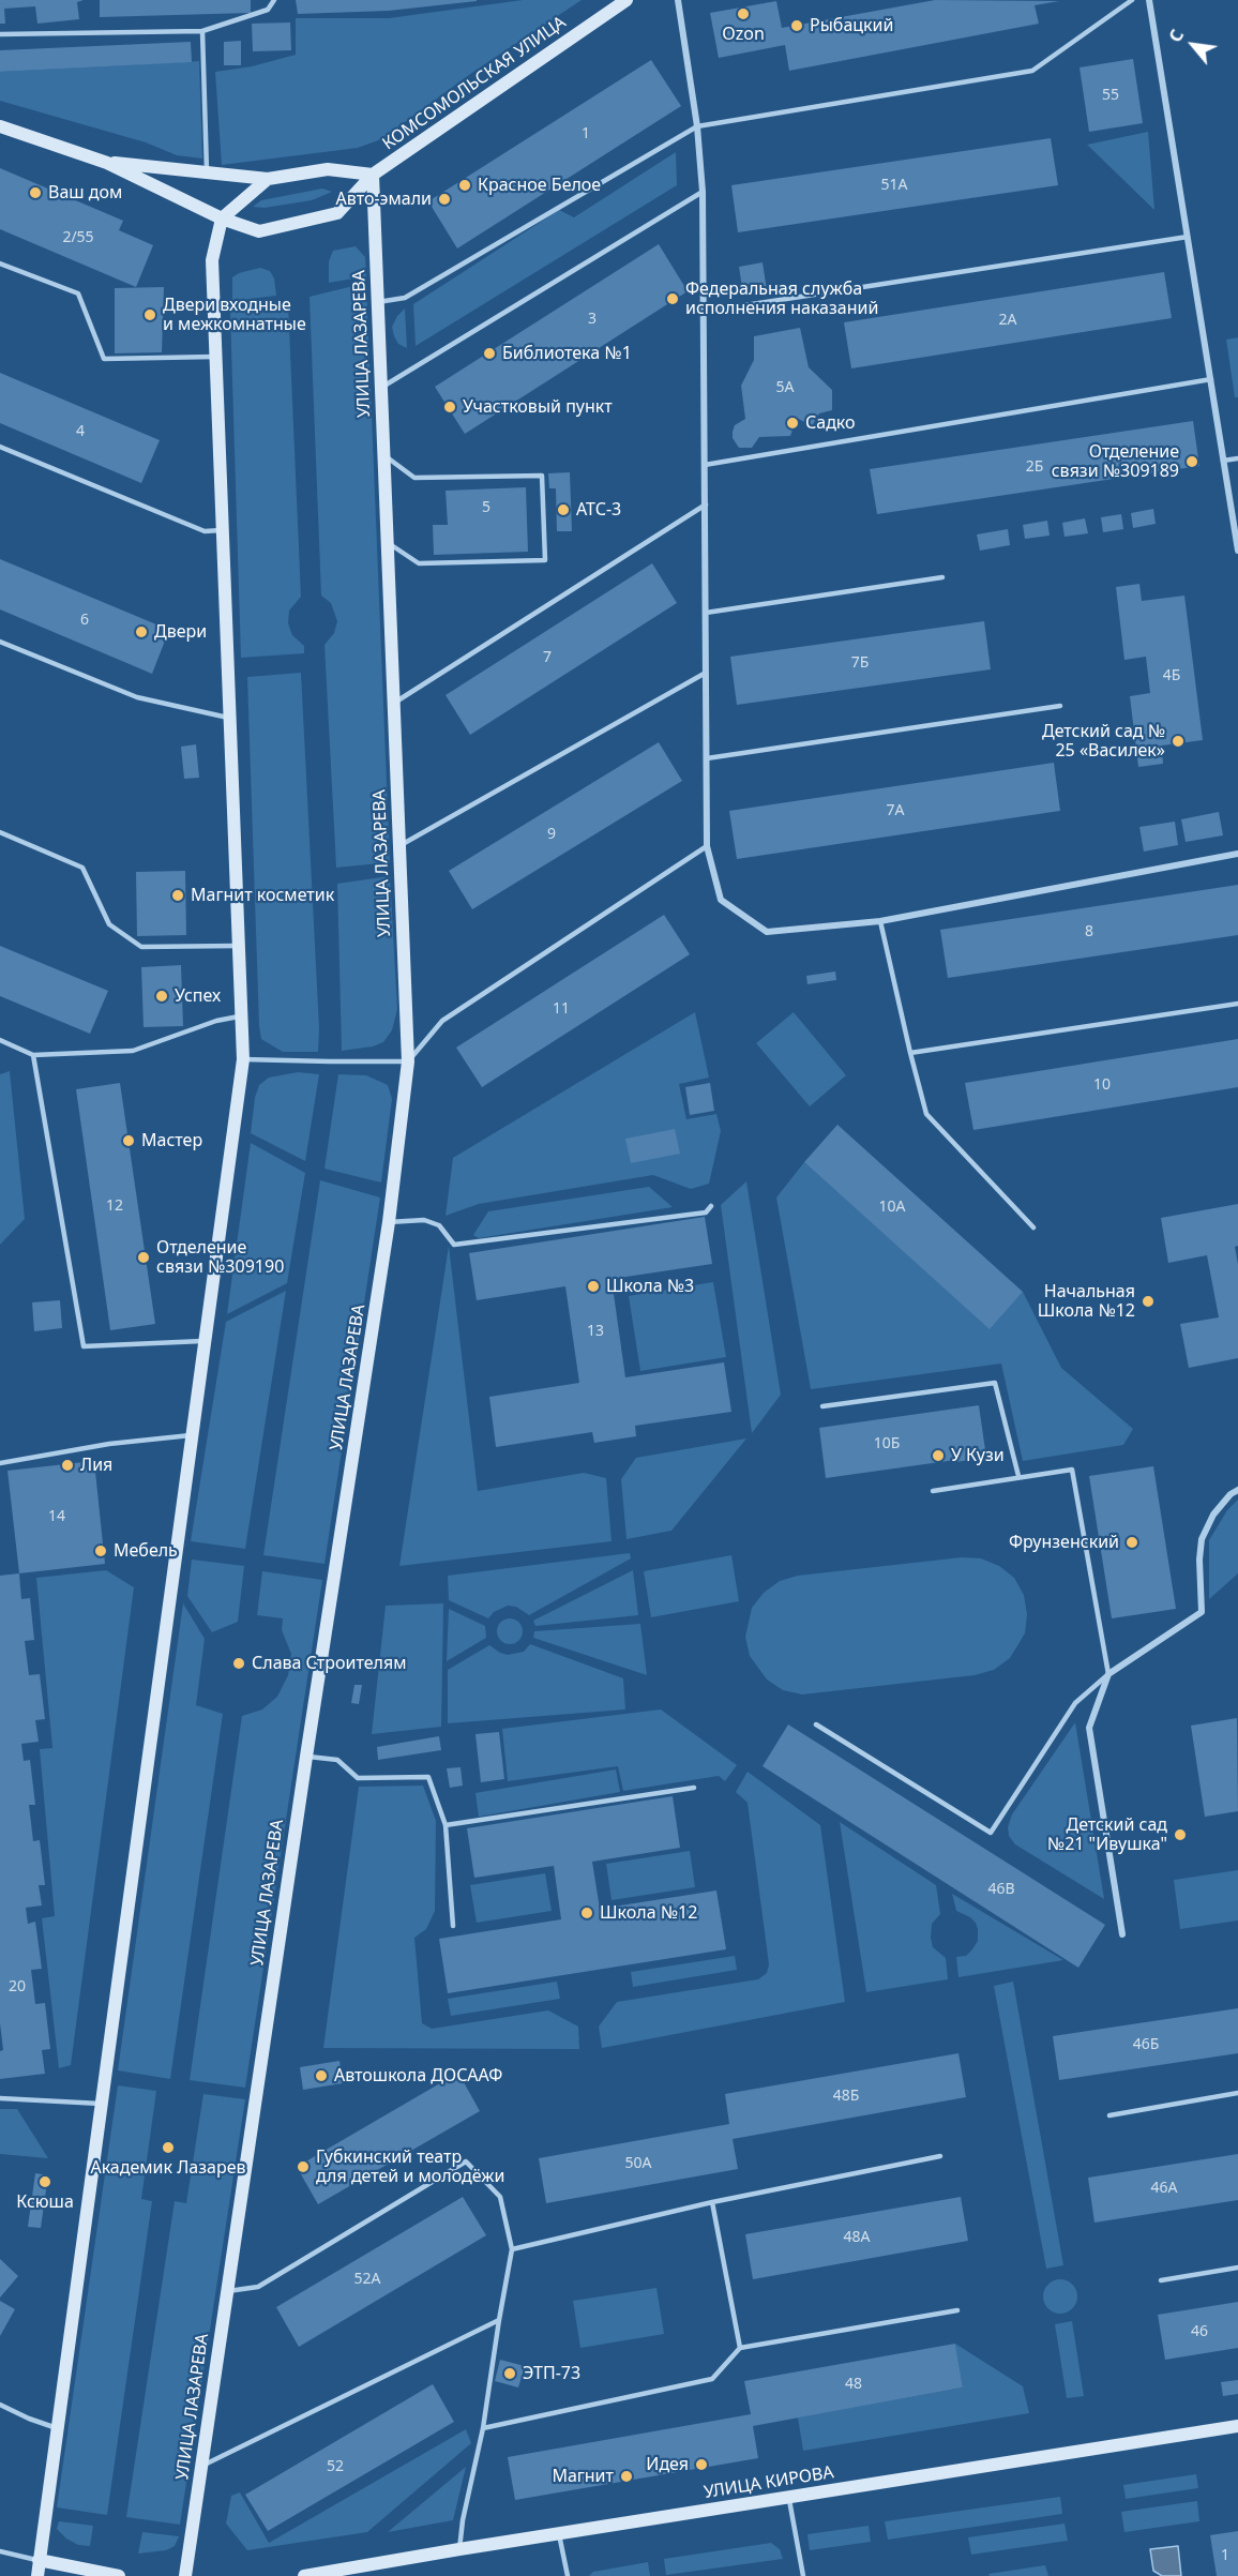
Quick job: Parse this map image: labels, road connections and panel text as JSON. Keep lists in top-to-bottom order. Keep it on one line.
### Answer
{"streets":{"main road":["КОМСОМОЛЬСКАЯ УЛИЦА","УЛИЦА ЛАЗАРЕВА","УЛИЦА КИРОВА"]},"crossings":[["КОМСОМОЛЬСКАЯ УЛИЦА","УЛИЦА ЛАЗАРЕВА"]],"places":["Ozon","Рыбацкий","Красное Белое","Ваш дом","Авто-эмали","Федеральная служба исполнения наказаний","Двери входные и межкомнатные","Библиотека №1","Участковый пункт","Садко","Отделение связи №309189","АТС-3","Двери","Детский сад № 25 «Василек»","Магнит косметик","Успех","Мастер","Отделение связи №309190","Школа №3","Начальная Школа №12","У Кузи","Лия","Фрунзенский","Мебель","Слава Строителям","Детский сад №21 \"Ивушка\"","Школа №12","Автошкола ДОСААФ","Академик Лазарев","Губкинский театр для детей и молодёжи","Ксюша","ЭТП-73","Идея","Магнит"],"house_numbers":["55","1","51А","2/55","3","2А","5А","4","2Б","5","6","7","7Б","4Б","7А","9","8","11","10","12","10А","13","10Б","14","46В","20","46Б","48Б","50А","46А","48А","52А","46","48","52","1"],"north":"top left"}
